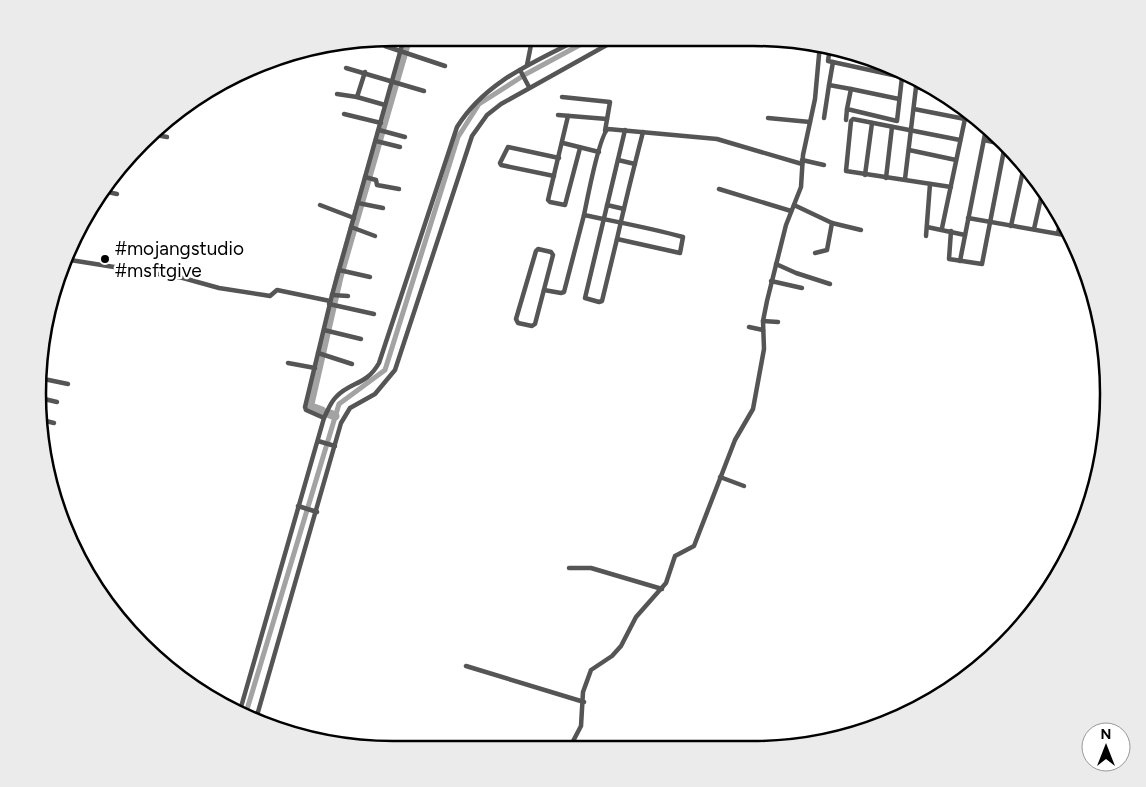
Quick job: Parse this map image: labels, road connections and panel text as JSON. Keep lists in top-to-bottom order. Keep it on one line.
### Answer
{"places":["#mojangstudio #msftgive"],"north":"top"}
